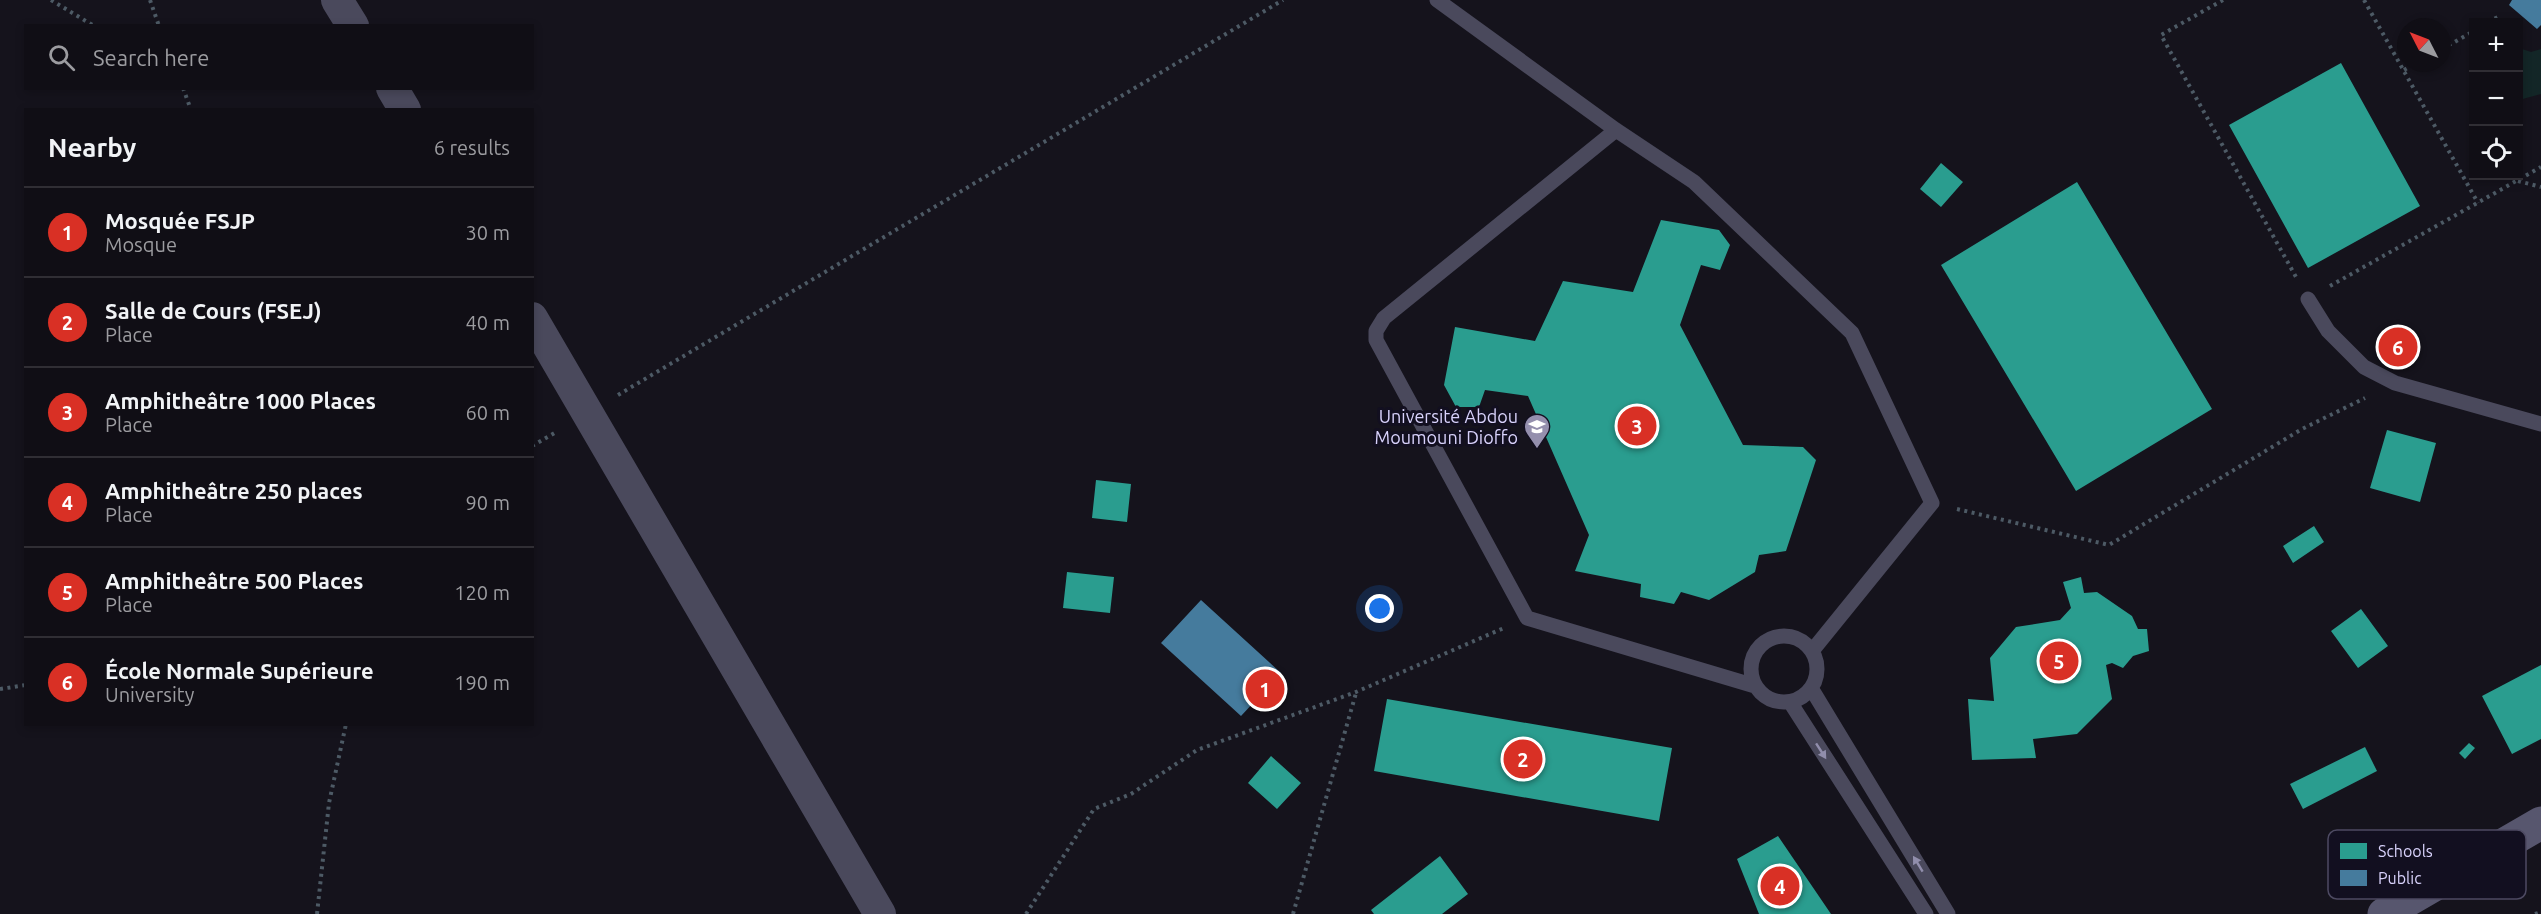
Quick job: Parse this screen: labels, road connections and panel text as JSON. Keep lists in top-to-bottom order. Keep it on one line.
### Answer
{"places":{"school or university":["Université Abdou Moumouni Dioffo"]},"legend":["Schools","Public"],"north":"top left","page":{"map_buttons":["+","−"],"search":"Search here","heading":["Nearby","6 results"],"list":[{"mark":"1","name":"Mosquée FSJP","note":"Mosque","value":"30 m"},{"mark":"2","name":"Salle de Cours (FSEJ)","note":"Place","value":"40 m"},{"mark":"3","name":"Amphitheâtre 1000 Places","note":"Place","value":"60 m"},{"mark":"4","name":"Amphitheâtre 250 places","note":"Place","value":"90 m"},{"mark":"5","name":"Amphitheâtre 500 Places","note":"Place","value":"120 m"},{"mark":"6","name":"École Normale Supérieure","note":"University","value":"190 m"}],"pins":["6","3","5","1","2","4"]}}
